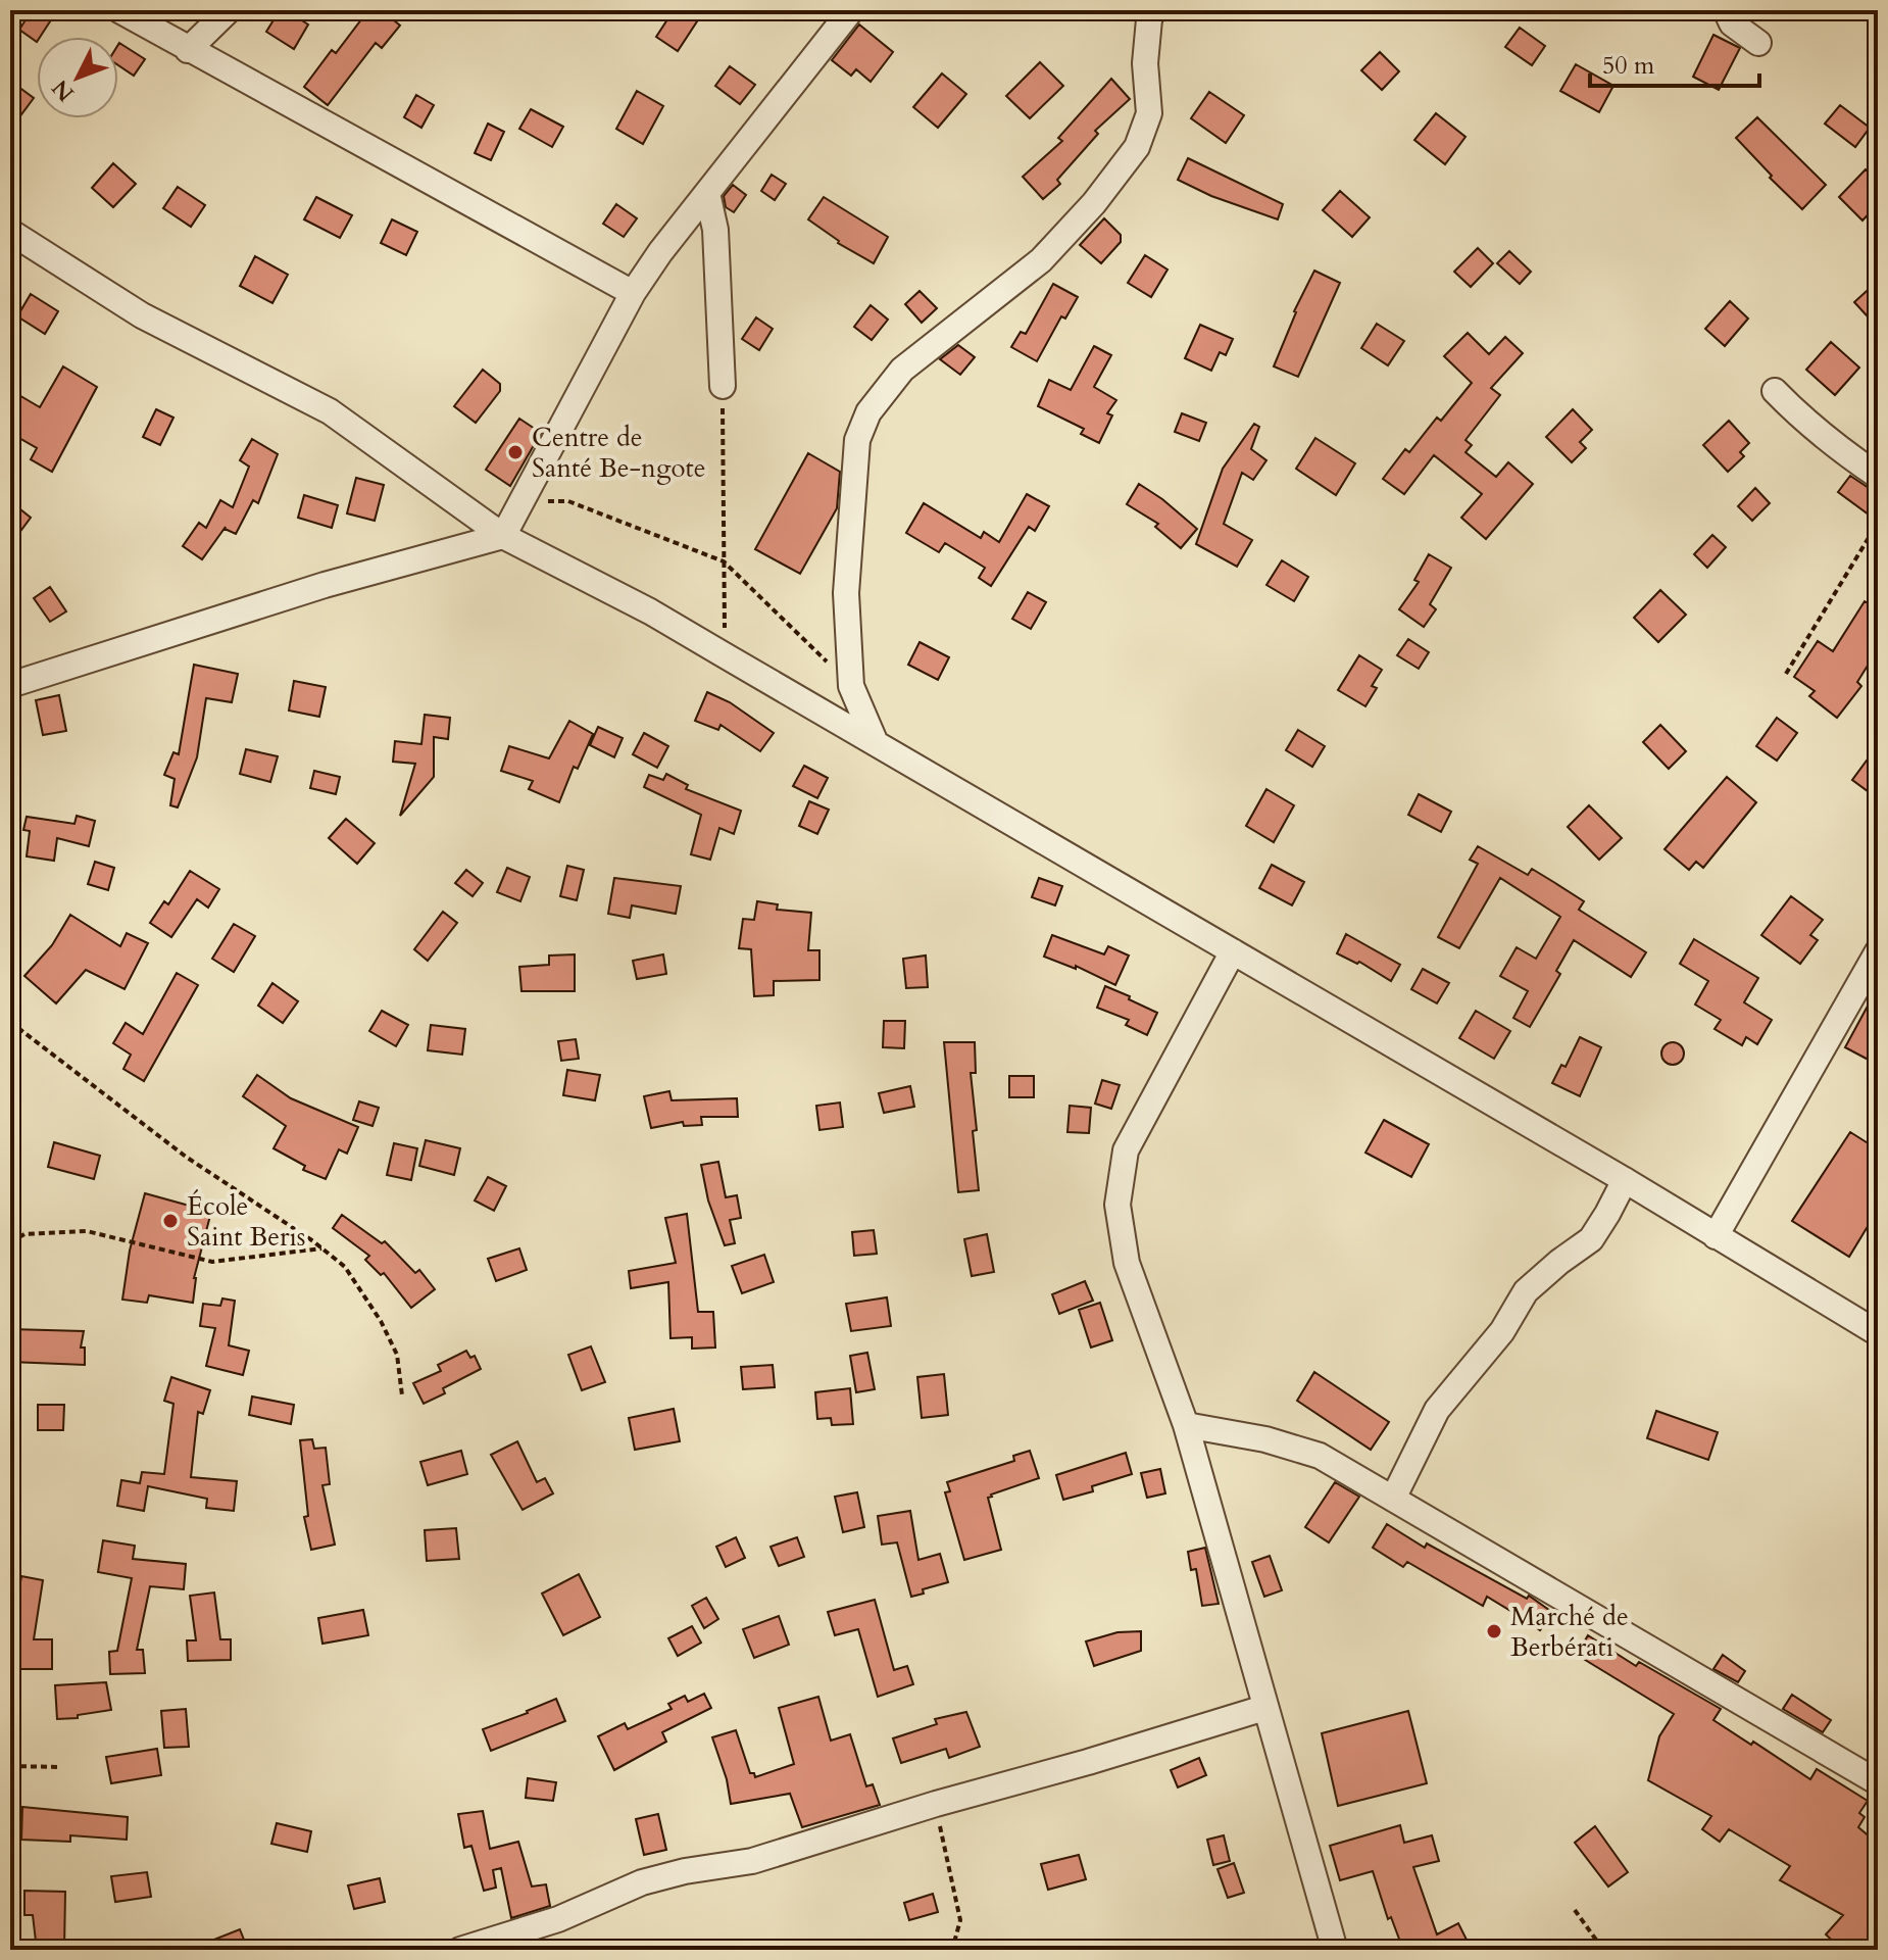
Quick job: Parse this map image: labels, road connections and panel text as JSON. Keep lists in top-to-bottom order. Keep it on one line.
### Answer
{"places":["Centre de Santé Be-ngote","École Saint Beris","Marché de Berbérati"],"scale_bar":"50 m","north":"bottom left"}
